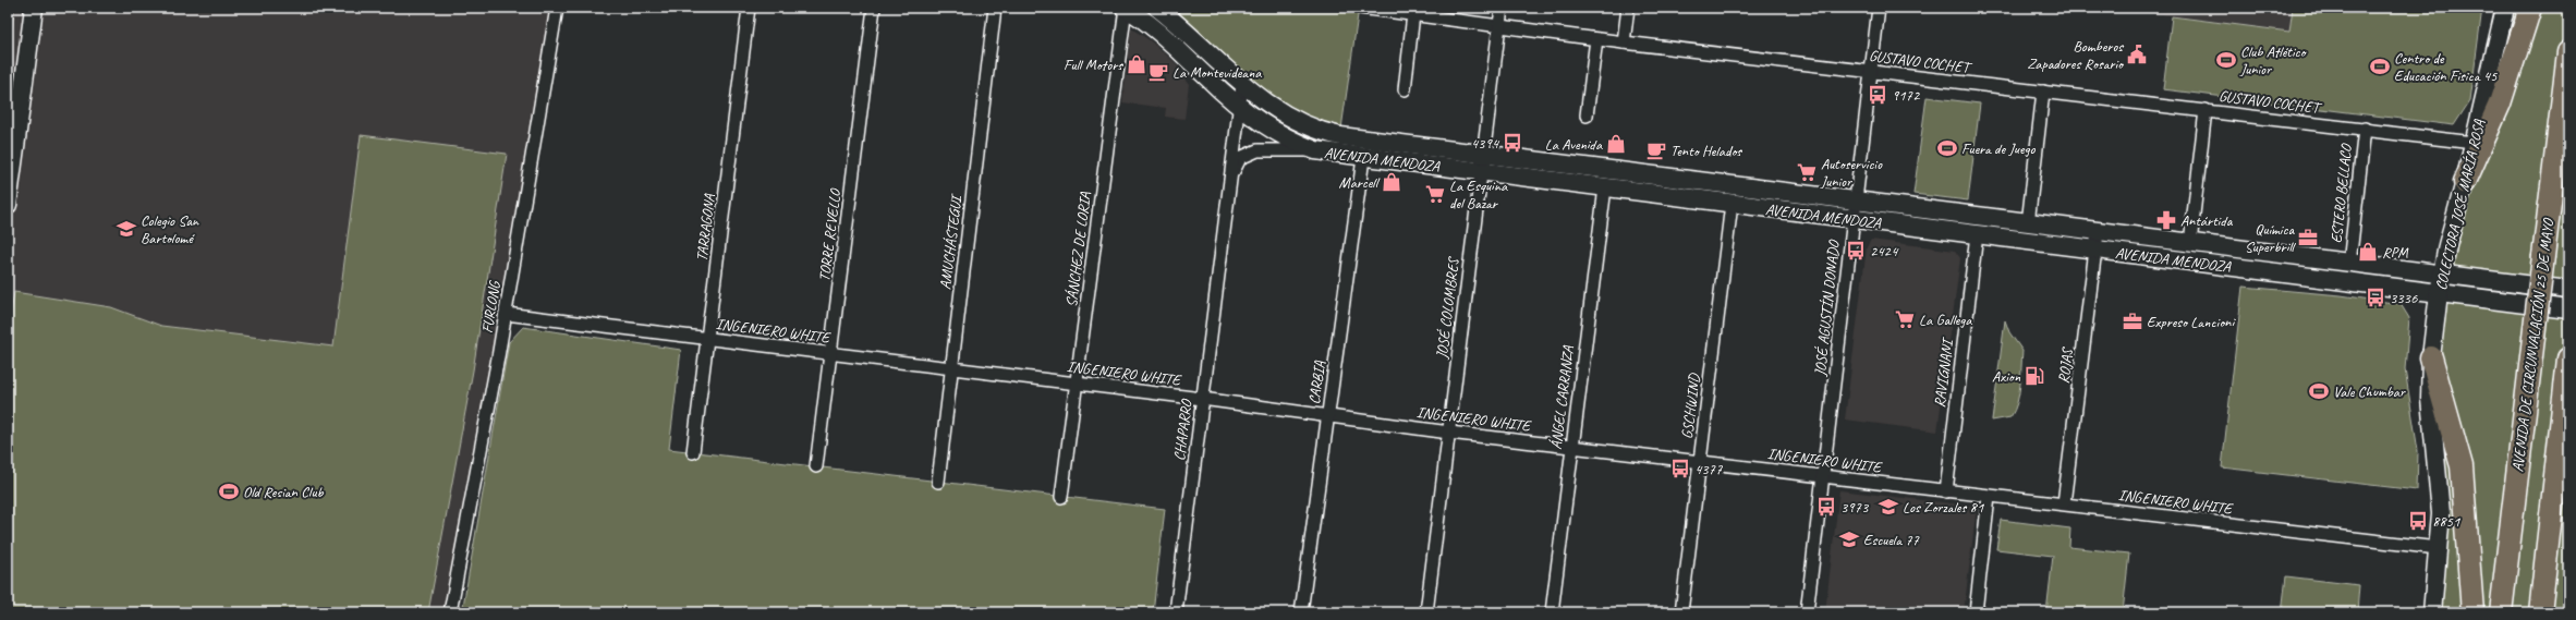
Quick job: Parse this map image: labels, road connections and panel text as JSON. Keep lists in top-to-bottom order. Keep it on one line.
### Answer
{"streets":{"highway":["AVENIDA DE CIRCUNVALACIÓN 25 DE MAYO"],"main road":["AVENIDA MENDOZA","COLECTORA JOSÉ MARÍA ROSA"],"street":["GUSTAVO COCHET","ESTERO BELLACO","TARRAGONA","TORRE REVELLO","AMUCHÁSTEGUI","SÁNCHEZ DE LORIA","FURLONG","JOSÉ COLOMBRES","JOSÉ AGUSTÍN DONADO","INGENIERO WHITE","ROJAS","RAVIGNANI","CARBIA","ÁNGEL CARRANZA","GSCHWIND","CHAPARRO"]},"crossings":[["GUSTAVO COCHET","ESTERO BELLACO"],["GUSTAVO COCHET","COLECTORA JOSÉ MARÍA ROSA"],["GUSTAVO COCHET","JOSÉ COLOMBRES"],["GUSTAVO COCHET","JOSÉ AGUSTÍN DONADO"],["AVENIDA MENDOZA","ESTERO BELLACO"],["AVENIDA MENDOZA","COLECTORA JOSÉ MARÍA ROSA"],["AVENIDA MENDOZA","SÁNCHEZ DE LORIA"],["AVENIDA MENDOZA","JOSÉ COLOMBRES"],["AVENIDA MENDOZA","JOSÉ AGUSTÍN DONADO"],["AVENIDA MENDOZA","ROJAS"],["AVENIDA MENDOZA","RAVIGNANI"],["AVENIDA MENDOZA","CARBIA"],["AVENIDA MENDOZA","ÁNGEL CARRANZA"],["AVENIDA MENDOZA","GSCHWIND"],["AVENIDA MENDOZA","CHAPARRO"],["COLECTORA JOSÉ MARÍA ROSA","INGENIERO WHITE"],["TARRAGONA","INGENIERO WHITE"],["TORRE REVELLO","INGENIERO WHITE"],["AMUCHÁSTEGUI","INGENIERO WHITE"],["SÁNCHEZ DE LORIA","INGENIERO WHITE"],["FURLONG","INGENIERO WHITE"],["JOSÉ COLOMBRES","INGENIERO WHITE"],["JOSÉ AGUSTÍN DONADO","INGENIERO WHITE"],["INGENIERO WHITE","ROJAS"],["INGENIERO WHITE","RAVIGNANI"],["INGENIERO WHITE","CARBIA"],["INGENIERO WHITE","ÁNGEL CARRANZA"],["INGENIERO WHITE","GSCHWIND"],["INGENIERO WHITE","CHAPARRO"]],"places":{"public building":["Bomberos Zapadores Rosario"],"sports":["Club Atlético Junior","Centro de Educación Fisica 45","Fuera de Juego","Vale Chumbar","Old Resian Club"],"shop":["Full Motors","La Avenida","Marcell","RPM"],"cafe":["La Montevideana","Tento Helados"],"bus stop":["9172","4394","2424","3336","4377","3973","8851"],"supermarket":["Autoservicio Junior","La Esquina del Bazar","La Gallega"],"pharmacy":["Antártida"],"school or university":["Colegio San Bartolomé","Los Zorzales 81","Escuela 77"],"office":["Química Superbrill","Expreso Lancioni"],"fuel station":["Axion"]}}
